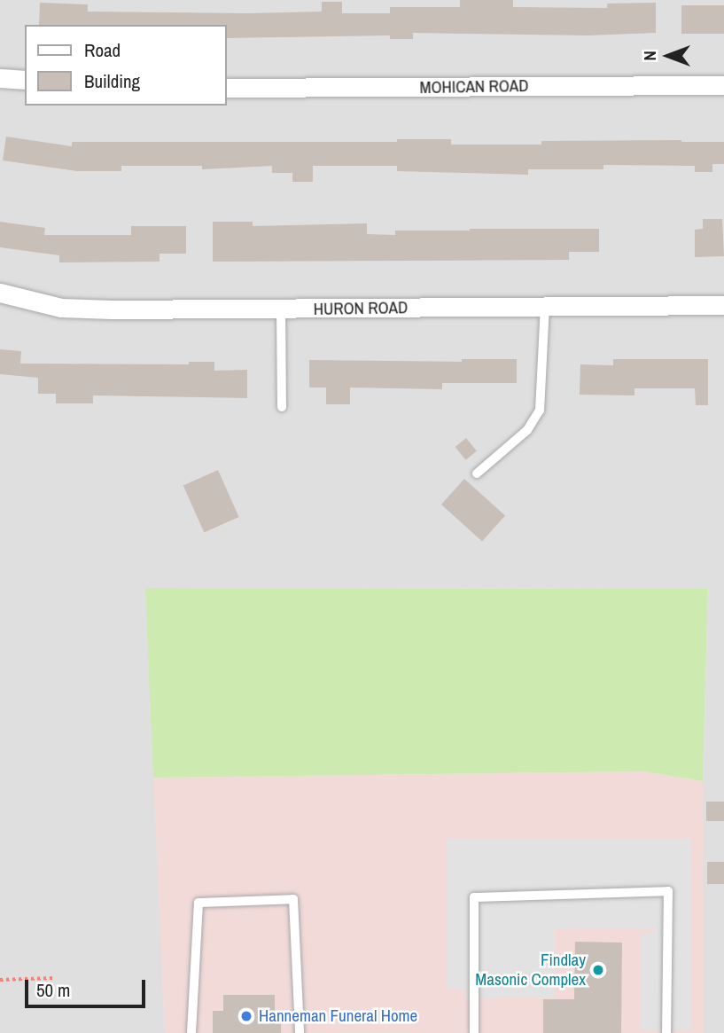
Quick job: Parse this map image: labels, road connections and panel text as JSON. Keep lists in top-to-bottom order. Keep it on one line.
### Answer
{"streets":{"street":["MOHICAN ROAD","HURON ROAD"]},"places":["Findlay Masonic Complex","Hanneman Funeral Home"],"legend":["Road","Building"],"scale_bar":"50 m","north":"left"}
